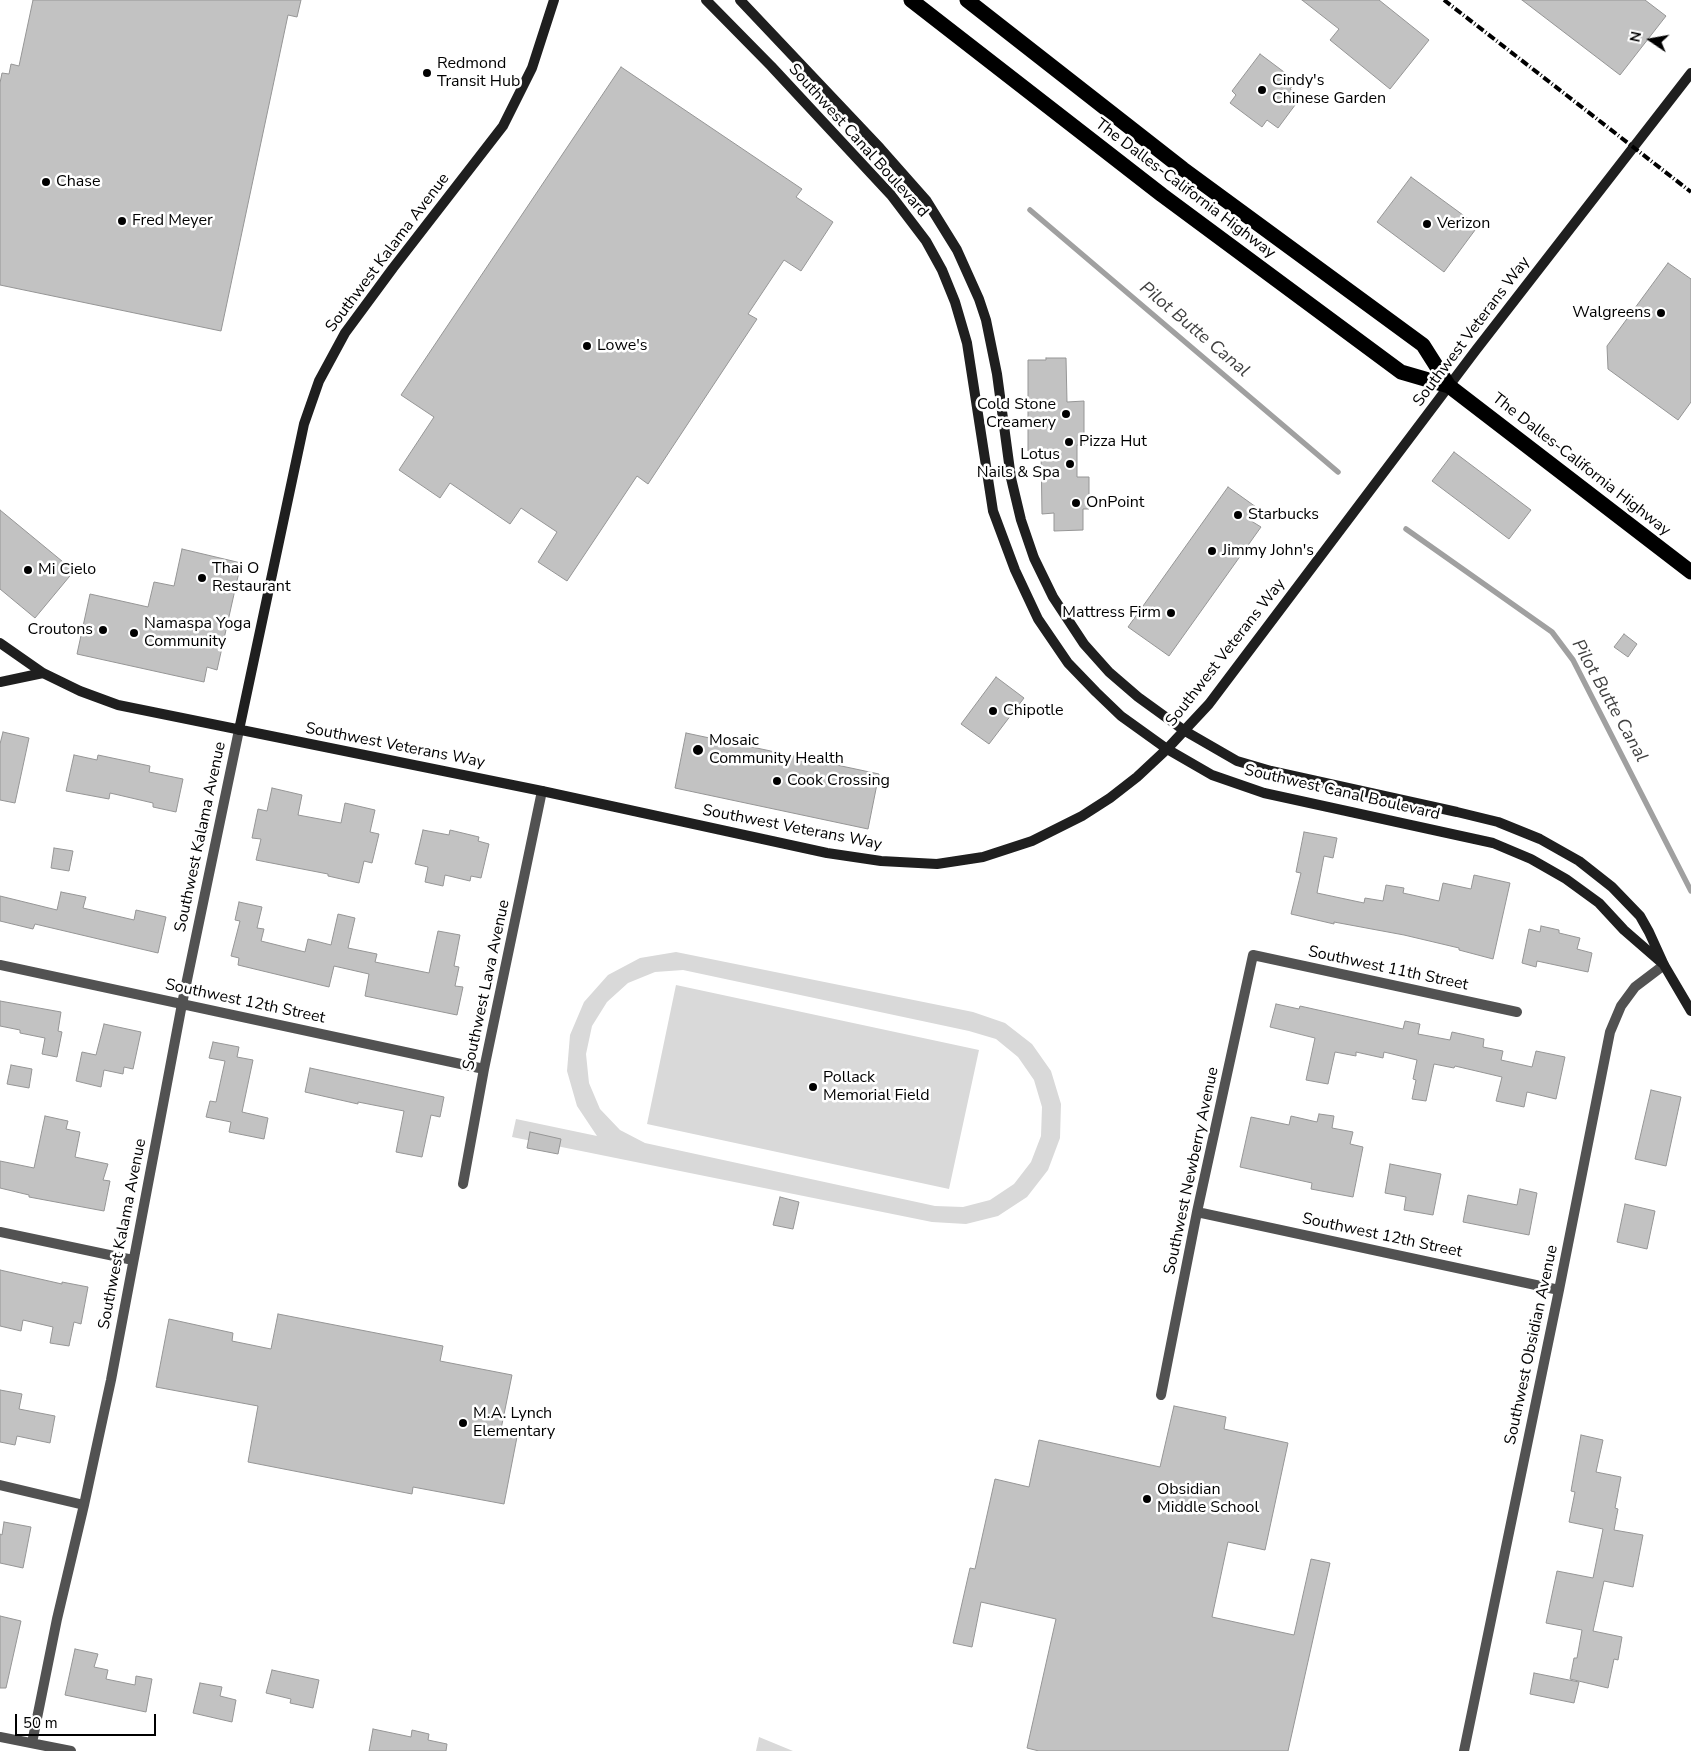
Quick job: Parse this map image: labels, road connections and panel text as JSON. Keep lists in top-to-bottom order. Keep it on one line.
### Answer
{"streets":{"highway":["The Dalles-California Highway"],"main road":["Southwest Canal Boulevard","Southwest Kalama Avenue","Southwest Veterans Way"],"street":["Southwest 11th Street","Southwest Lava Avenue","Southwest 12th Street","Southwest Newberry Avenue","Southwest Obsidian Avenue"]},"crossings":[["Southwest Canal Boulevard","Southwest Veterans Way"],["Southwest Canal Boulevard","Southwest Obsidian Avenue"],["The Dalles-California Highway","Southwest Veterans Way"],["Southwest Kalama Avenue","Southwest Veterans Way"],["Southwest Kalama Avenue","Southwest 12th Street"],["Southwest Veterans Way","Southwest Lava Avenue"],["Southwest 11th Street","Southwest Newberry Avenue"],["Southwest Lava Avenue","Southwest 12th Street"],["Southwest 12th Street","Southwest Newberry Avenue"],["Southwest 12th Street","Southwest Obsidian Avenue"]],"water":["Pilot Butte Canal"],"places":["Redmond Transit Hub","Cindy's Chinese Garden","Chase","Fred Meyer","Verizon","Walgreens","Lowe's","Cold Stone Creamery","Pizza Hut","Lotus Nails & Spa","OnPoint","Starbucks","Jimmy John's","Mi Cielo","Thai O Restaurant","Mattress Firm","Croutons","Namaspa Yoga Community","Chipotle","Mosaic Community Health","Cook Crossing","Pollack Memorial Field","M.A. Lynch Elementary","Obsidian Middle School"],"scale_bar":"50 m","north":"left"}
